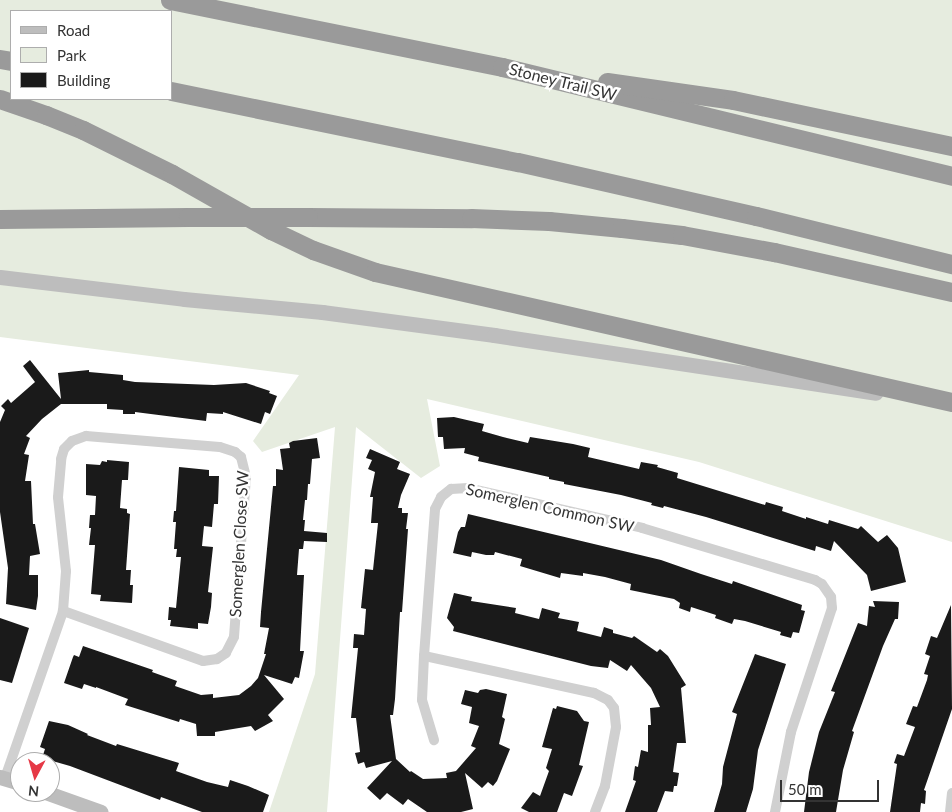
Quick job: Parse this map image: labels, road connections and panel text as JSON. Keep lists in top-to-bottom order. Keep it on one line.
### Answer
{"streets":{"highway":["Stoney Trail SW"],"street":["Somerglen Common SW","Somerglen Close SW"]},"legend":["Road","Park","Building"],"scale_bar":"50 m","north":"bottom"}
